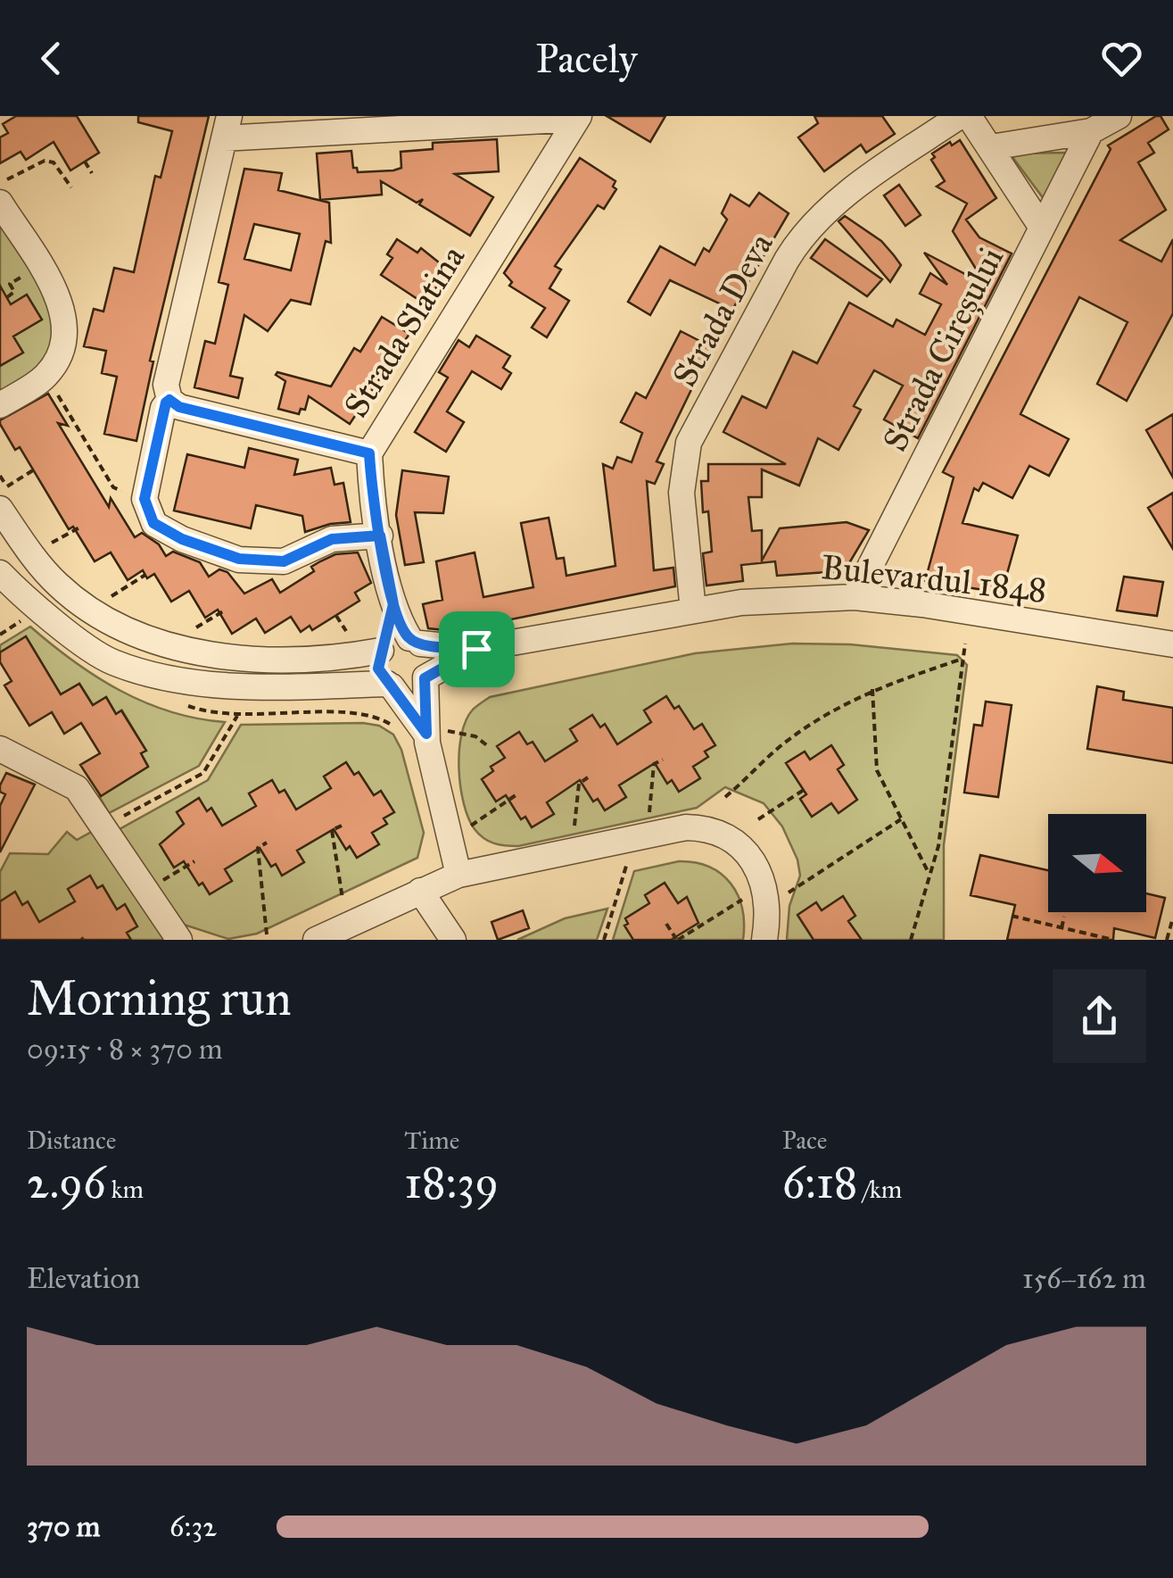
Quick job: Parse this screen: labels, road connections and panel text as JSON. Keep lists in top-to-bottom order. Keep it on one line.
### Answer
{"streets":{"street":["Strada Deva","Strada Slatina","Strada Cireșului","Bulevardul 1848"]},"crossings":[["Strada Deva","Bulevardul 1848"],["Strada Slatina","Bulevardul 1848"],["Strada Cireșului","Bulevardul 1848"]],"north":"right","page":{"header":"Pacely","heading":["Morning run","09:15 · 8 × 370 m"],"stats":[["Distance","2.96 km"],["Time","18:39"],["Pace","6:18 /km"]],"chart":["Elevation","156–162 m"],"list":[{"name":"370 m","note":"6:32"}]}}
